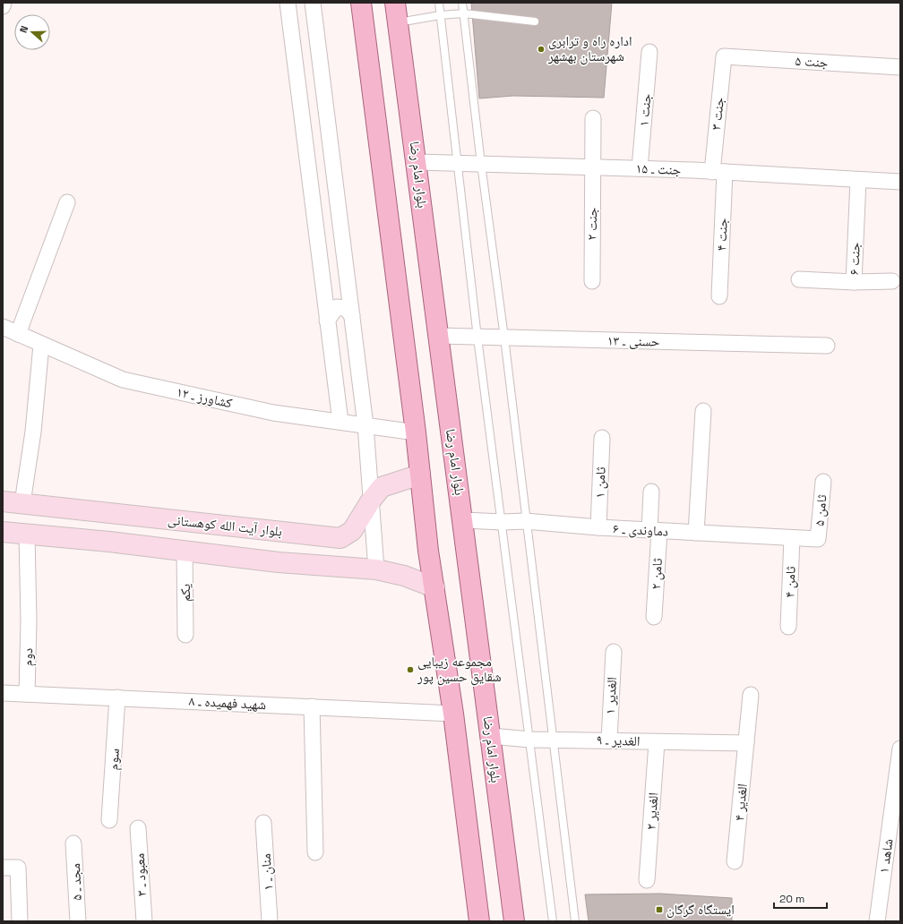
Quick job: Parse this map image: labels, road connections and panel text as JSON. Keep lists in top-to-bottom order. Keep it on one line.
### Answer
{"streets":{"main road":["بلوار امام رضا"],"street":["جنت ۵","جنت ۱","جنت ۳","جنت ـ ۱۵","جنت ۲","جنت ۴","جنت ۶","حسنی ـ ۱۳","کشاورز ـ ۱۲","ثامن ۱","ثامن ۵","بلوار آیت الله کوهستانی","دماوندی ـ ۶","ثامن ۲","ثامن ۴","یکم","دوم","الغدیر ۱","شهید فهمیده ـ ۸","الغدیر ـ ۹","سوم","الغدیر ۴","الغدیر ۲","شاهد ۱","منان ـ ۱","معبود ـ ۳","مجد ـ ۵"]},"crossings":[["جنت ۵","جنت ۳"],["جنت ۱","جنت ـ ۱۵"],["جنت ۳","جنت ـ ۱۵"],["جنت ۳","جنت ۴"],["جنت ـ ۱۵","بلوار امام رضا"],["جنت ـ ۱۵","جنت ۲"],["جنت ـ ۱۵","جنت ۴"],["جنت ـ ۱۵","جنت ۶"],["بلوار امام رضا","حسنی ـ ۱۳"],["بلوار امام رضا","دماوندی ـ ۶"],["بلوار امام رضا","الغدیر ـ ۹"],["ثامن ۱","دماوندی ـ ۶"],["ثامن ۵","دماوندی ـ ۶"],["دماوندی ـ ۶","ثامن ۲"],["دماوندی ـ ۶","ثامن ۴"],["دوم","شهید فهمیده ـ ۸"],["الغدیر ۱","الغدیر ـ ۹"],["شهید فهمیده ـ ۸","سوم"],["الغدیر ـ ۹","الغدیر ۴"],["الغدیر ـ ۹","الغدیر ۲"]],"places":{"other":["اداره راه و ترابری شهرستان بهشهر","مجموعه زیبایی شقایق حسین پور"],"transit":["ایستگاه گرگان"]},"scale_bar":"20 m","north":"left"}
